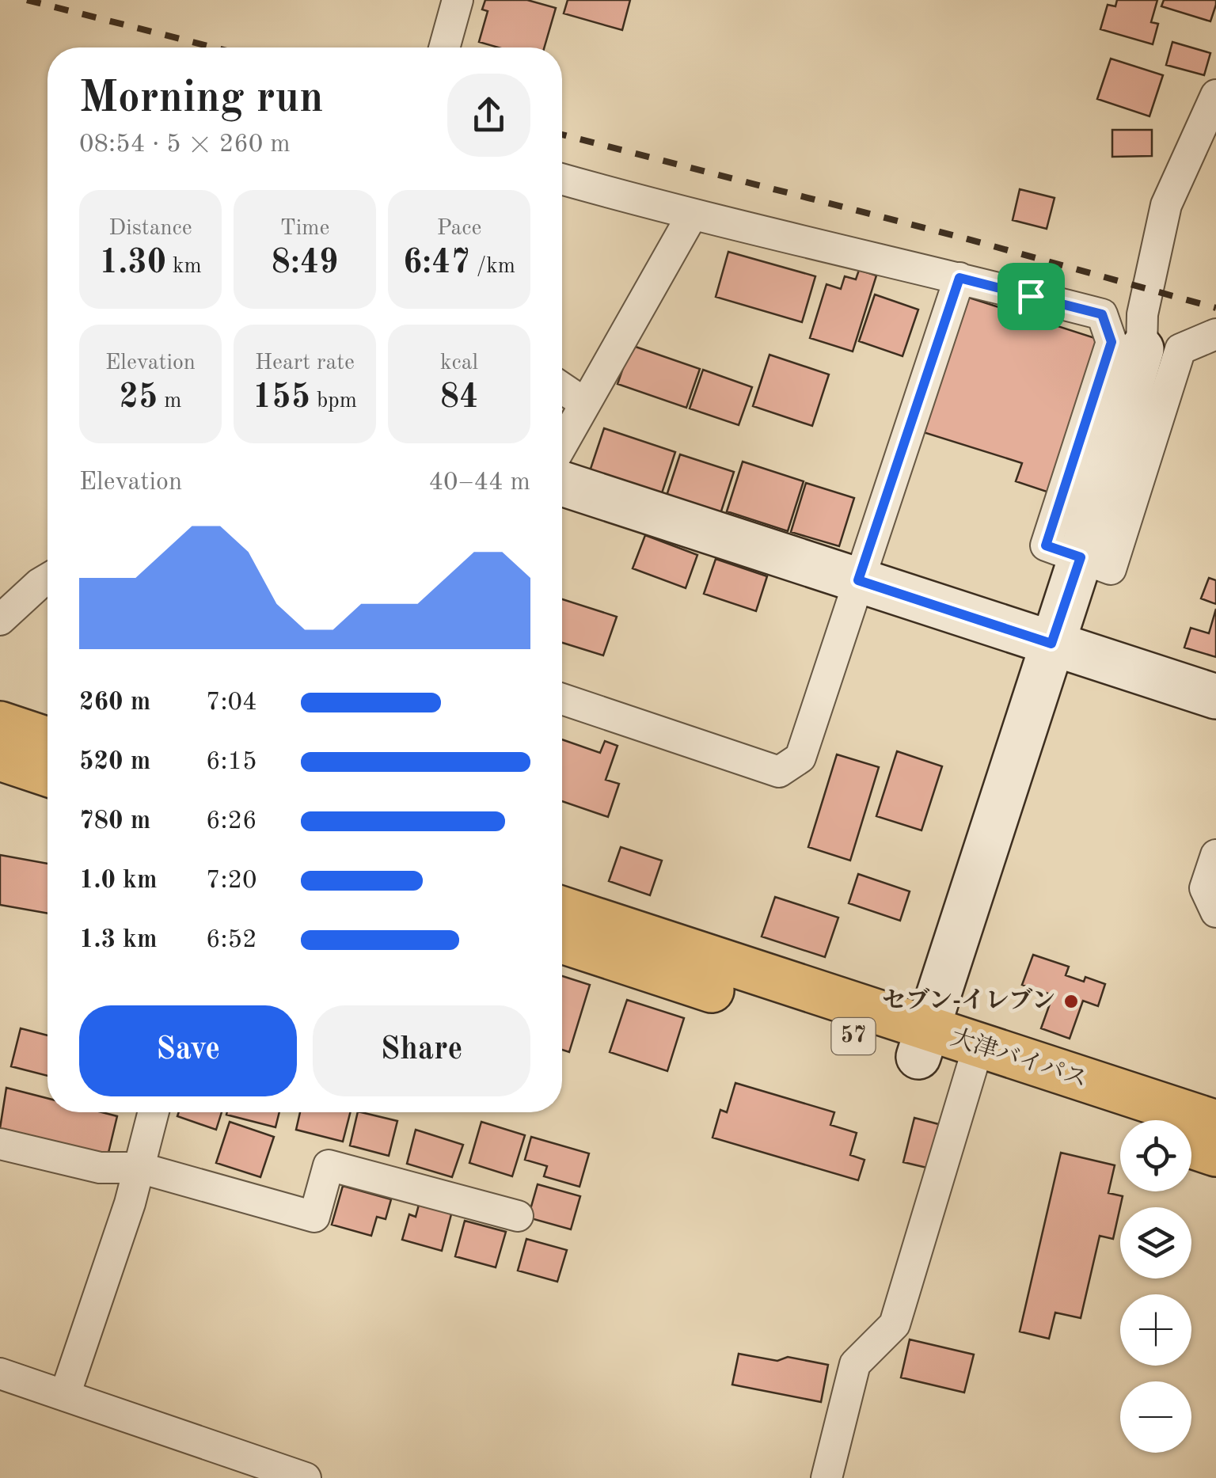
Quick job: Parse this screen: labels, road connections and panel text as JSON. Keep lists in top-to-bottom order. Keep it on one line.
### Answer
{"streets":{"highway":["57","大津バイパス"]},"places":["セブン-イレブン"],"page":{"heading":["Morning run","08:54 · 5 × 260 m"],"stats":[["Distance","1.30 km"],["Time","8:49"],["Pace","6:47 /km"],["Elevation","25 m"],["Heart rate","155 bpm"],["kcal","84"]],"chart":["Elevation","40–44 m"],"list":[{"name":"260 m","note":"7:04"},{"name":"520 m","note":"6:15"},{"name":"780 m","note":"6:26"},{"name":"1.0 km","note":"7:20"},{"name":"1.3 km","note":"6:52"}],"buttons":["Save","Share"],"map_buttons":["+","−"]}}
